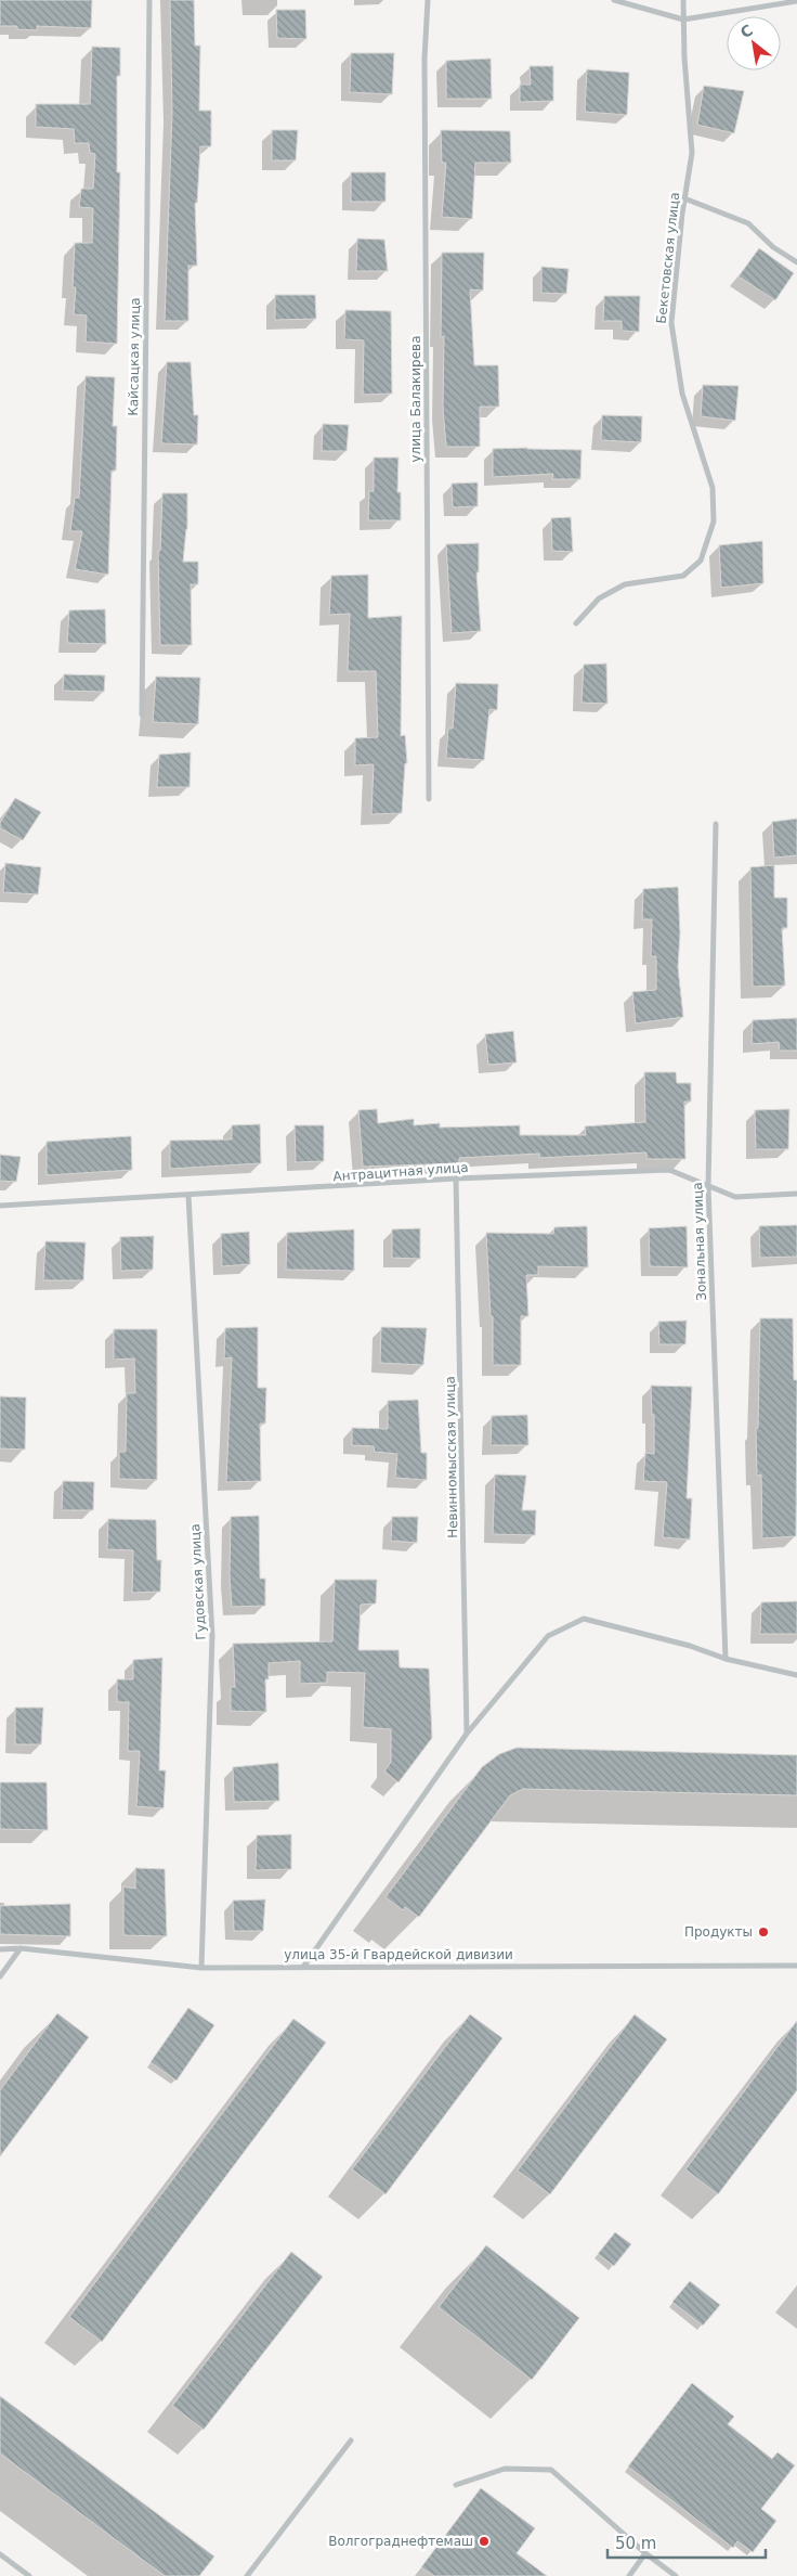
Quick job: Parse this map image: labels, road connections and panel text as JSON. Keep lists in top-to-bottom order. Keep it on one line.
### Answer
{"streets":{"street":["Бекетовская улица","Кайсацкая улица","улица Балакирева","Антрацитная улица","Зональная улица","Невинномысская улица","Гудовская улица","улица 35-й Гвардейской дивизии"]},"crossings":[["Антрацитная улица","Зональная улица"],["Антрацитная улица","Невинномысская улица"],["Антрацитная улица","Гудовская улица"],["Гудовская улица","улица 35-й Гвардейской дивизии"]],"places":["Продукты","Волгограднефтемаш"],"scale_bar":"50 m","north":"top left"}
